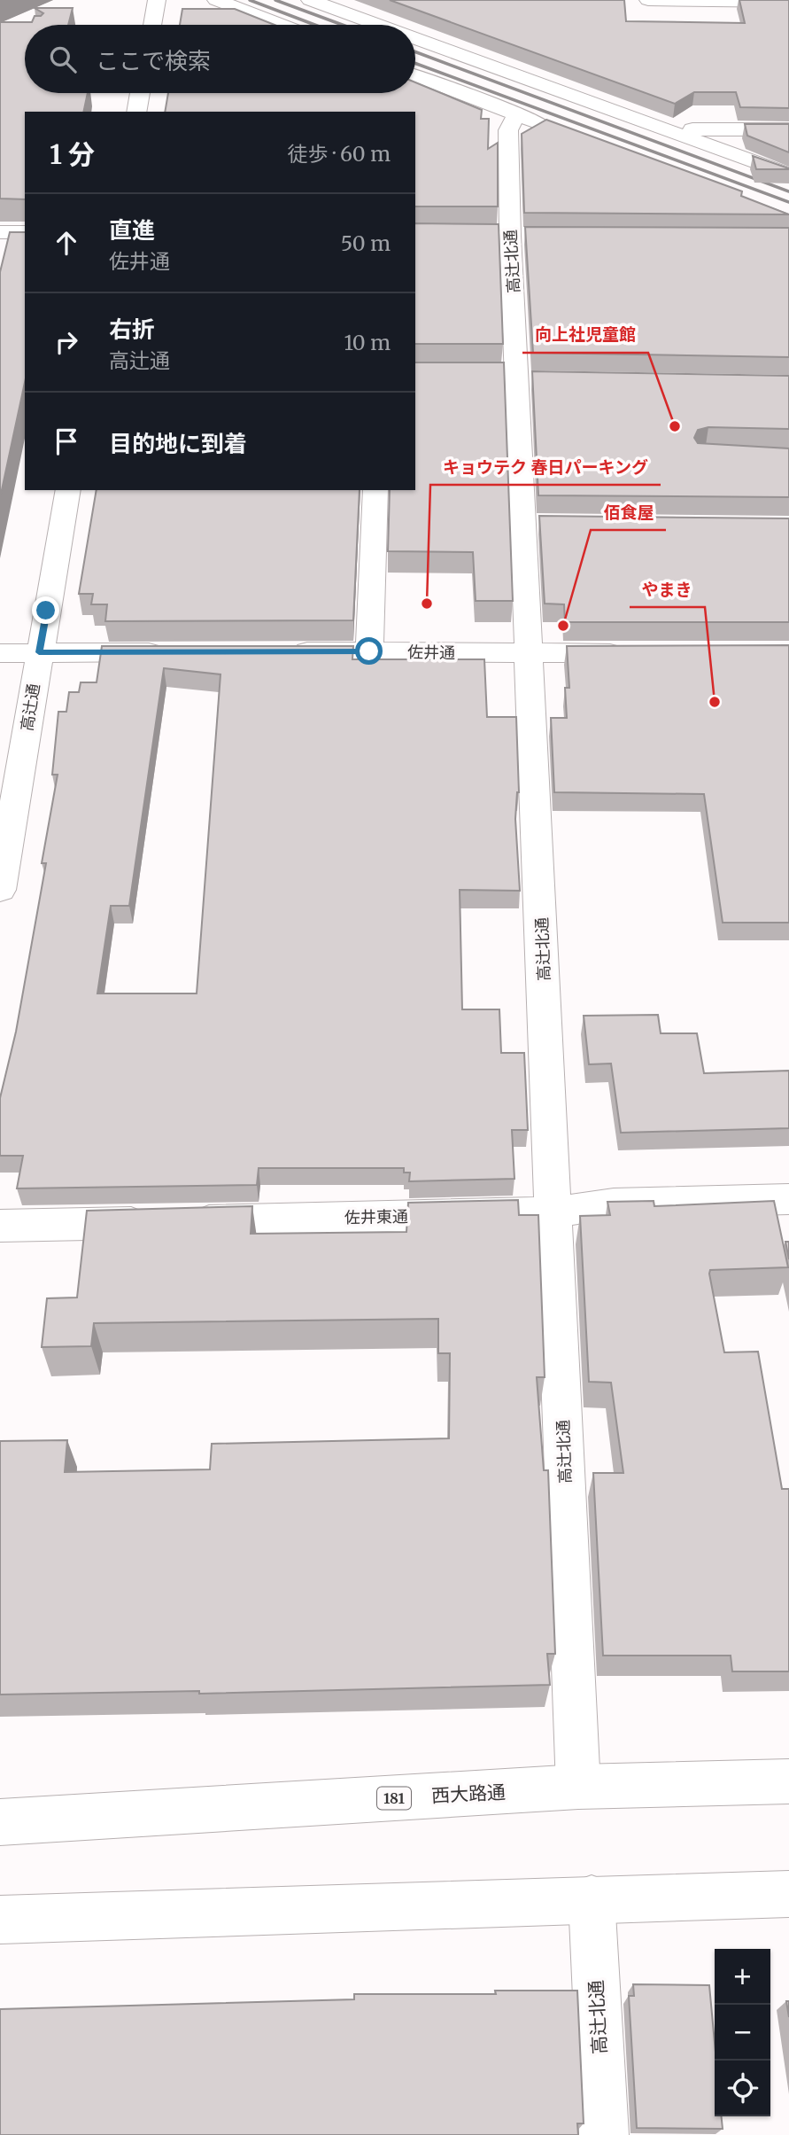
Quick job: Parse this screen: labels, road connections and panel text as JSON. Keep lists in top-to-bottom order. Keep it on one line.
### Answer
{"streets":{"street":["高辻北通","佐井通","高辻通","佐井東通","西大路通","181"]},"crossings":[["高辻北通","佐井通"],["高辻北通","佐井東通"],["高辻北通","西大路通"]],"places":["向上社児童館","キョウテク 春日パーキング","佰食屋","やまき"],"page":{"search":"ここで検索","heading":["1 分","徒歩 · 60 m"],"list":[["直進","佐井通","50 m"],["右折","高辻通","10 m"],"目的地に到着"],"map_buttons":["+","−"]}}
